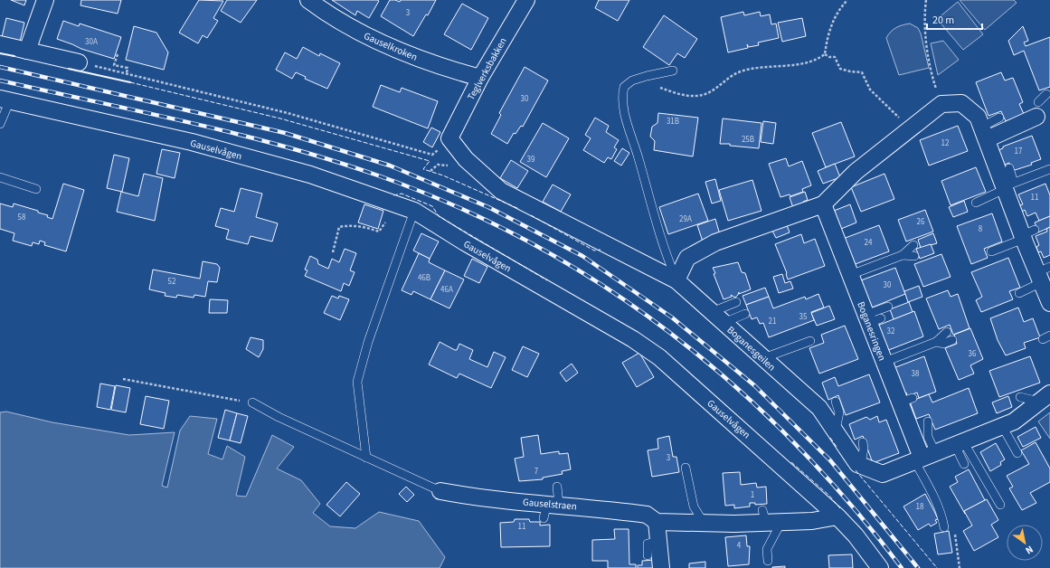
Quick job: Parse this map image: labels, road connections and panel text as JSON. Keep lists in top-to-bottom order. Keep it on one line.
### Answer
{"streets":{"street":["Gauselkroken","Teglverksbakken","Gauselvågen","Boganesringen","Boganesgeilen","Gauselstraen"]},"crossings":[["Gauselkroken","Teglverksbakken"],["Teglverksbakken","Boganesgeilen"],["Gauselvågen","Gauselstraen"],["Boganesringen","Boganesgeilen"]],"house_numbers":["3","30A","30","31B","25B","12","17","39","11","58","29A","26","8","24","46B","52","30","46A","35","21","32","36","38","3","7","1","18","11","4"],"scale_bar":"20 m","north":"bottom right"}
